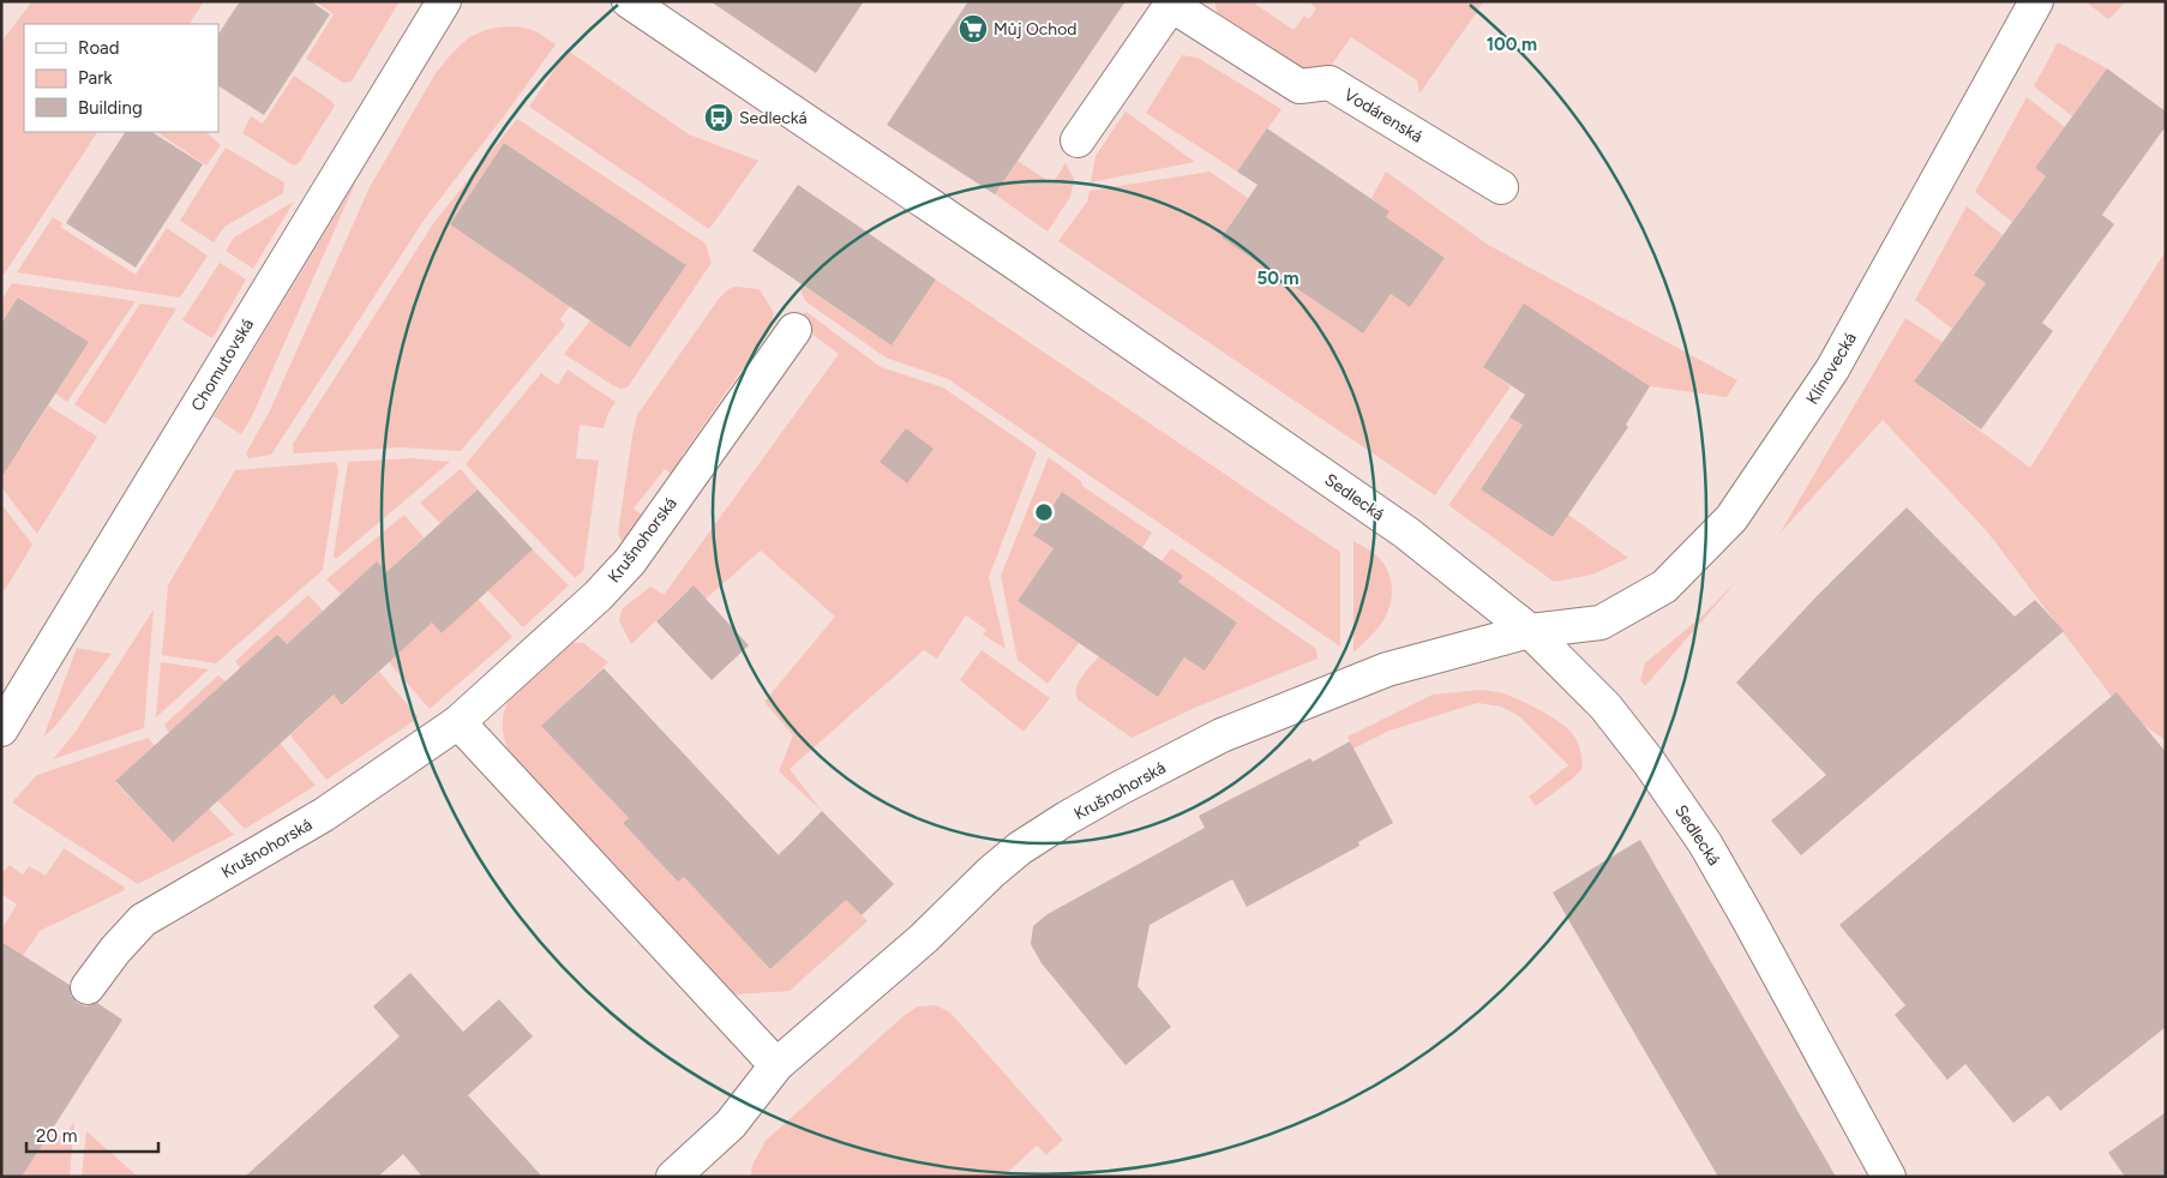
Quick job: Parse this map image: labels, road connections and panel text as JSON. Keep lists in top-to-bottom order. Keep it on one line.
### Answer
{"streets":{"street":["Vodárenská","Chomutovská","Klínovecká","Sedlecká","Krušnohorská"]},"crossings":[["Klínovecká","Sedlecká"],["Klínovecká","Krušnohorská"],["Sedlecká","Krušnohorská"]],"places":{"supermarket":["Můj Ochod"],"bus stop":["Sedlecká"]},"legend":["Road","Park","Building"],"scale_bar":"20 m","rings":["100 m","50 m"]}
